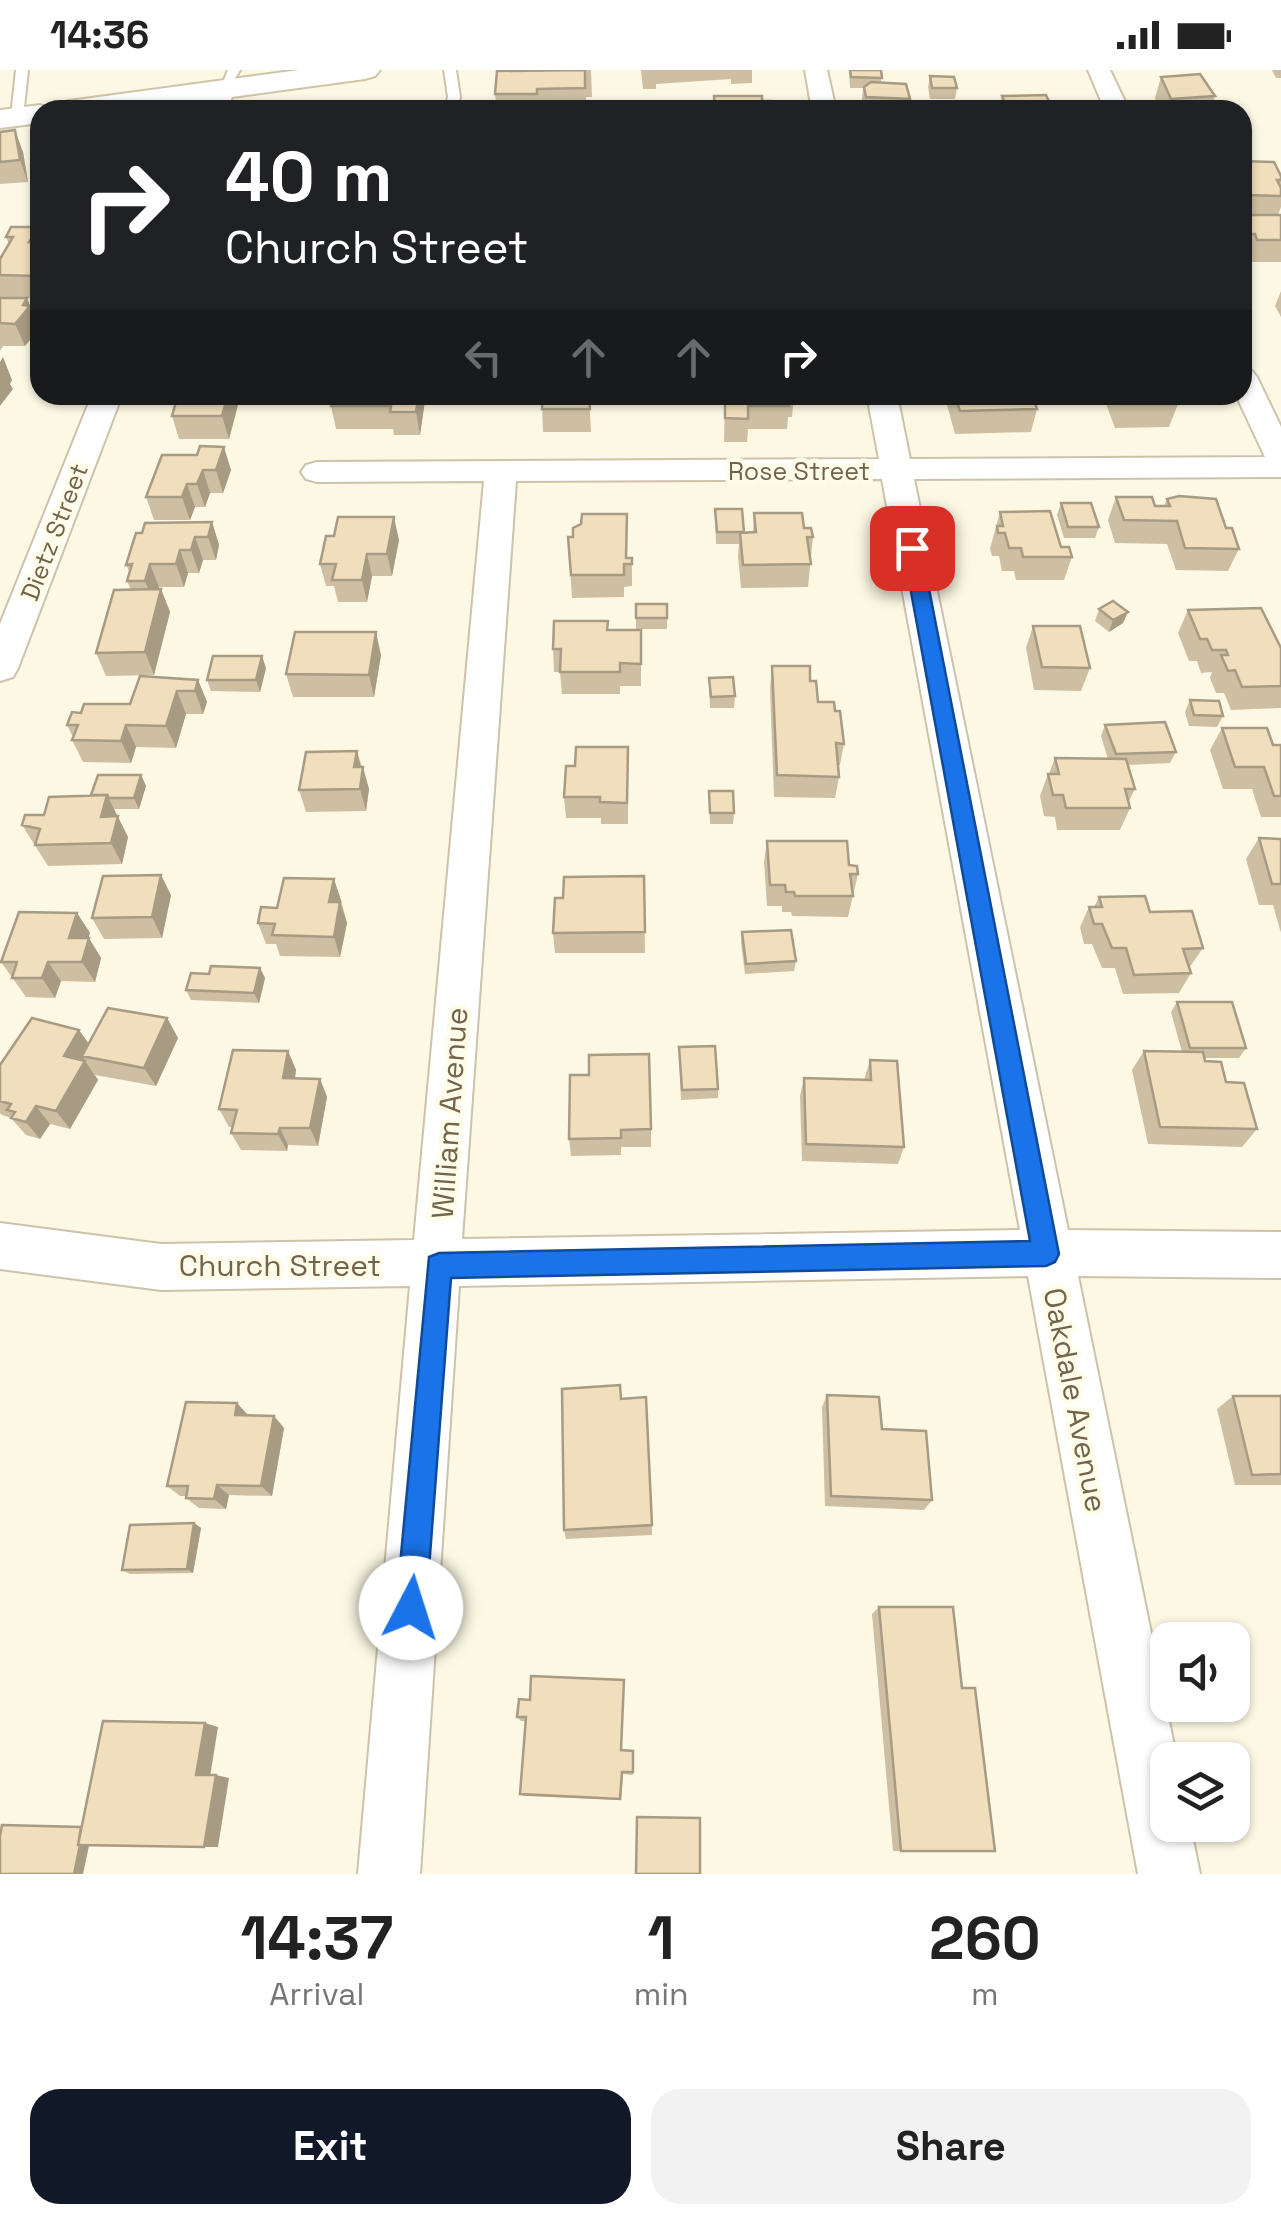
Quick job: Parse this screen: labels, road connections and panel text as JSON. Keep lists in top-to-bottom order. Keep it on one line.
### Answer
{"streets":{"street":["Rose Street","Dietz Street","William Avenue","Church Street","Oakdale Avenue"]},"crossings":[["Rose Street","William Avenue"],["Rose Street","Oakdale Avenue"],["William Avenue","Church Street"],["Church Street","Oakdale Avenue"]],"page":{"status":"14:36","turn":["40 m","Church Street"],"eta":["14:37","Arrival","1","min","260","m"],"buttons":["Exit","Share"]}}
